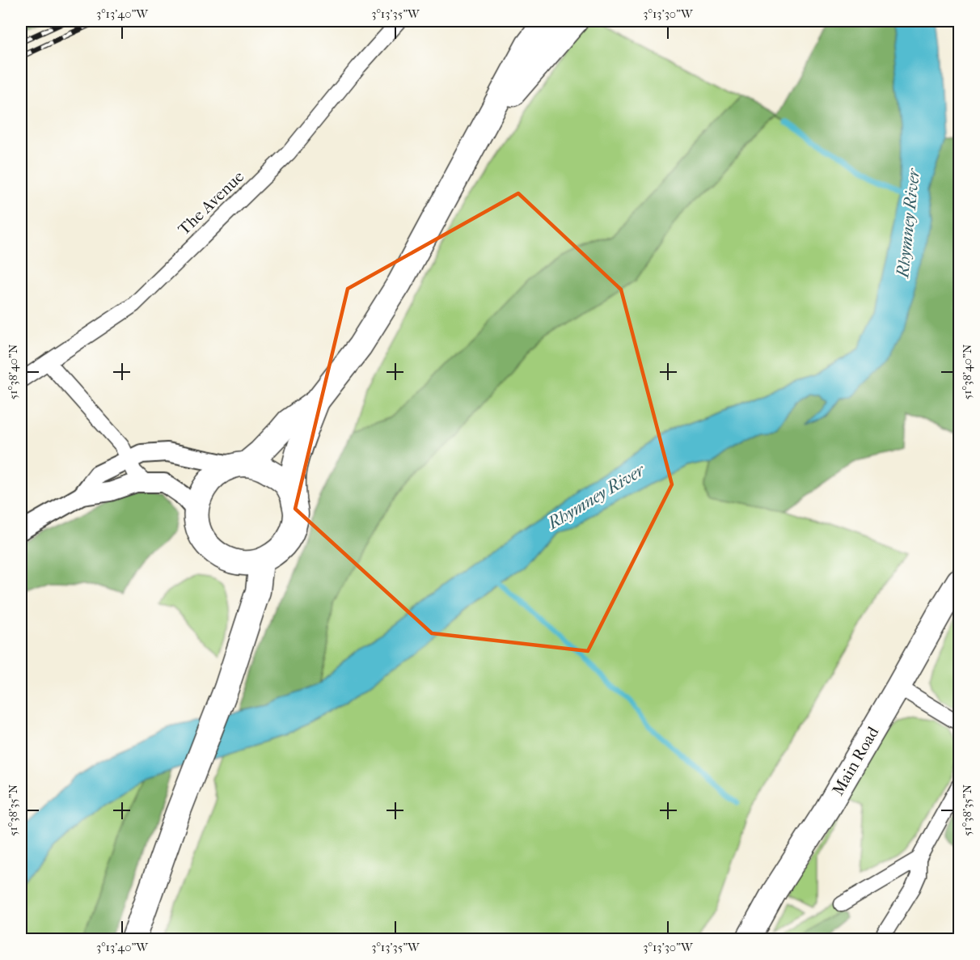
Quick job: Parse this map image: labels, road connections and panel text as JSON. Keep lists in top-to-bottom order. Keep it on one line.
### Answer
{"streets":{"main road":["Main Road"],"street":["The Avenue"]},"water":["Rhymney River"],"coordinates":["3°13'40\"W","3°13'35\"W","3°13'30\"W","51°38'40\"N","51°38'35\"N"]}
